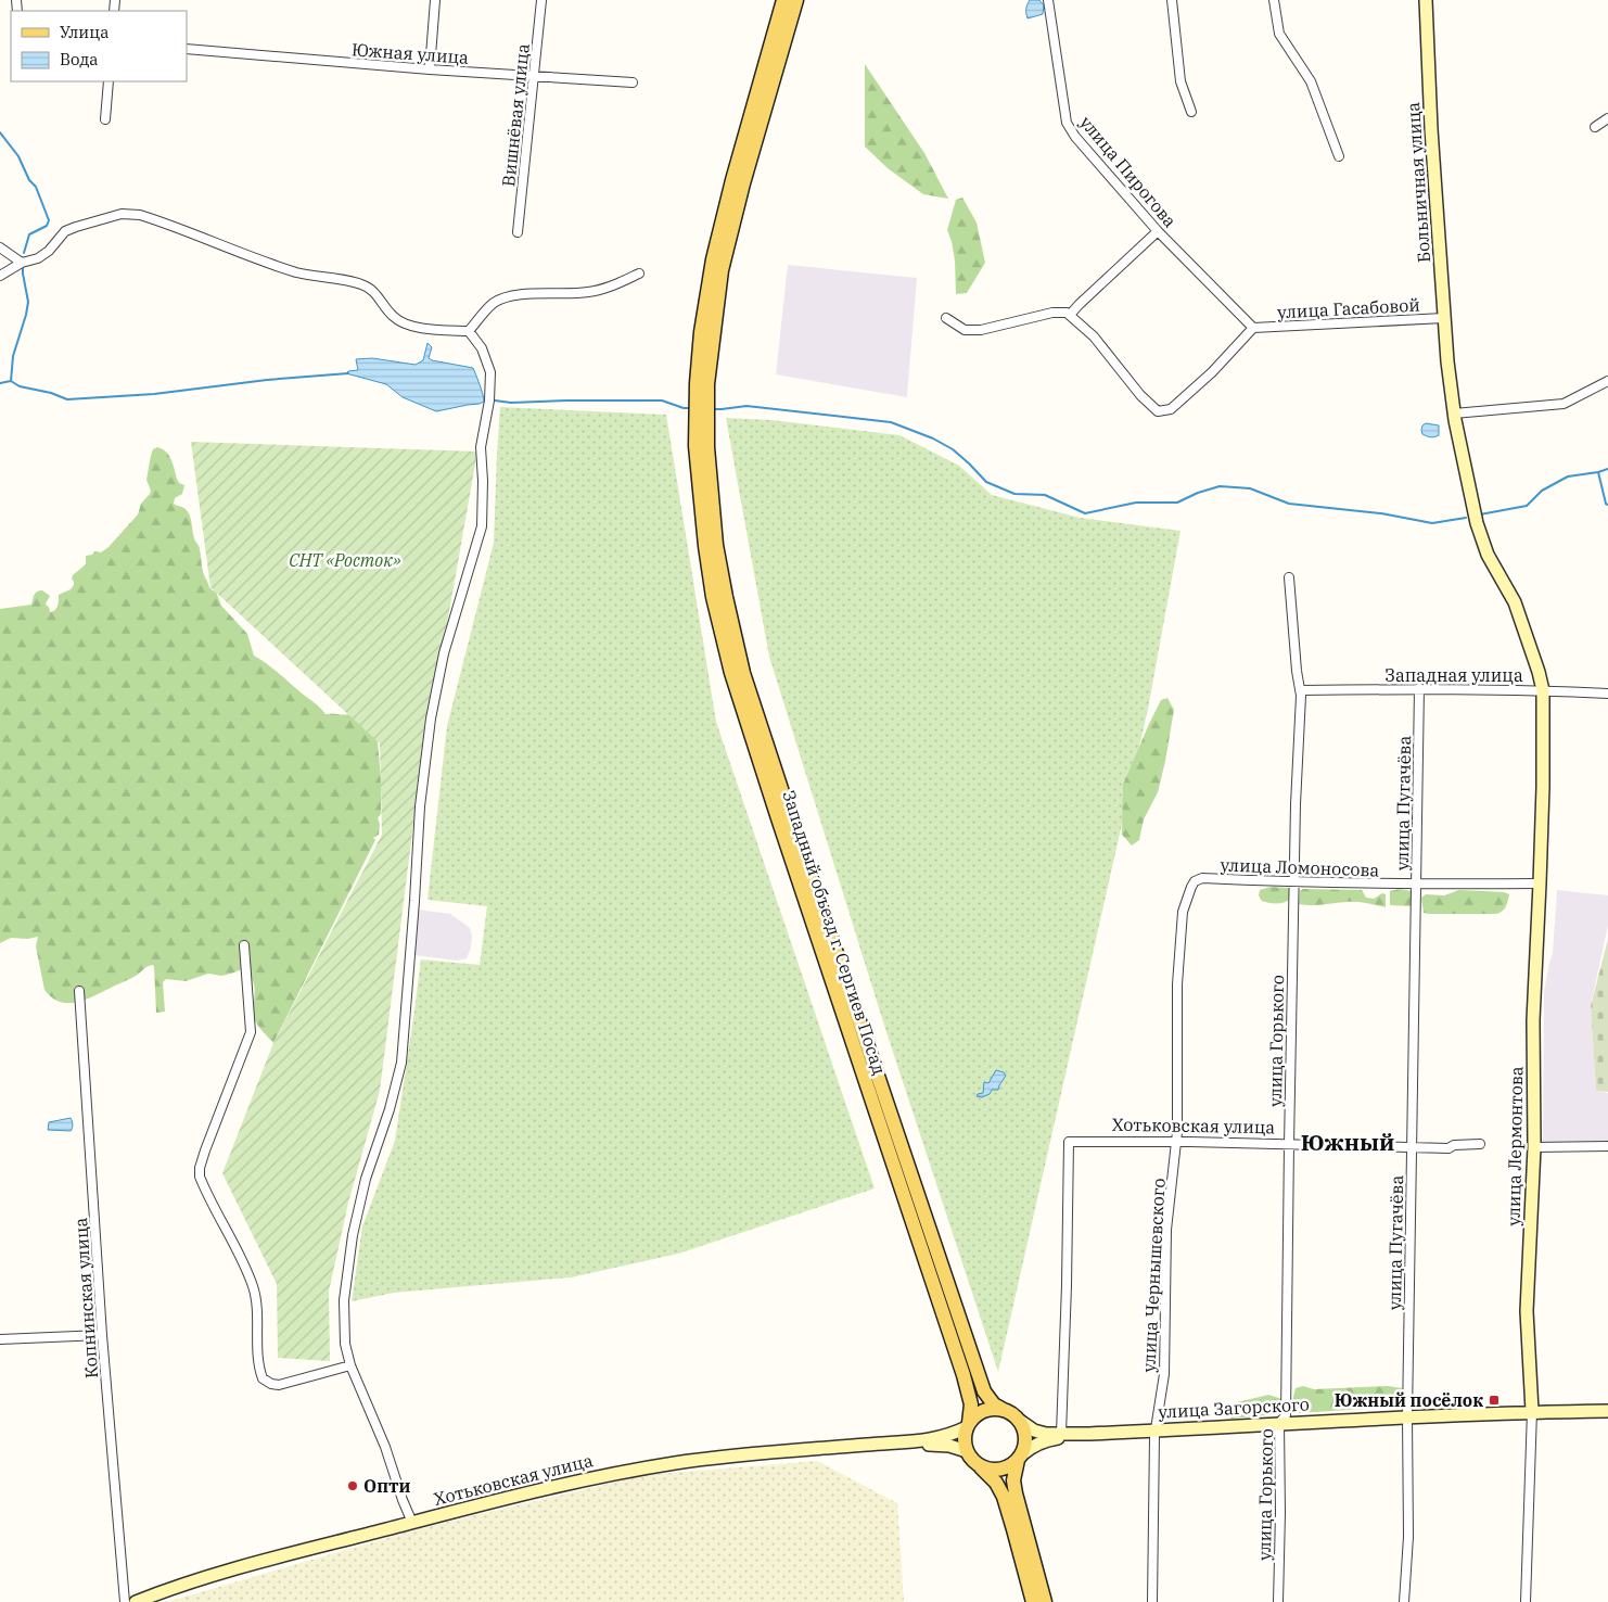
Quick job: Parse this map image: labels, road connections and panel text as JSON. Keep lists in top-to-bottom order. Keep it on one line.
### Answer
{"streets":{"main road":["Больничная улица","Западный объезд г. Сергиев Посад","Хотьковская улица","улица Лермонтова","улица Загорского"],"street":["Южная улица","Вишнёвая улица","улица Пирогова","улица Гасабовой","Западная улица","улица Пугачёва","улица Ломоносова","улица Горького","улица Чернышевского","Копнинская улица"]},"crossings":[["Южная улица","Вишнёвая улица"],["улица Пирогова","улица Гасабовой"],["Больничная улица","улица Гасабовой"],["Больничная улица","улица Лермонтова"],["Западная улица","улица Пугачёва"],["Западная улица","улица Горького"],["Западная улица","улица Лермонтова"],["улица Пугачёва","улица Ломоносова"],["улица Пугачёва","Хотьковская улица"],["улица Пугачёва","улица Загорского"],["улица Ломоносова","улица Горького"],["улица Ломоносова","улица Лермонтова"],["улица Ломоносова","улица Чернышевского"],["улица Горького","Хотьковская улица"],["улица Горького","улица Загорского"],["Хотьковская улица","улица Чернышевского"],["улица Лермонтова","улица Загорского"],["улица Чернышевского","улица Загорского"]],"districts":["Южный"],"parks":["СНТ «Росток»"],"places":{"transit":["Южный посёлок"],"other":["Опти"]},"legend":["Улица","Вода"]}
